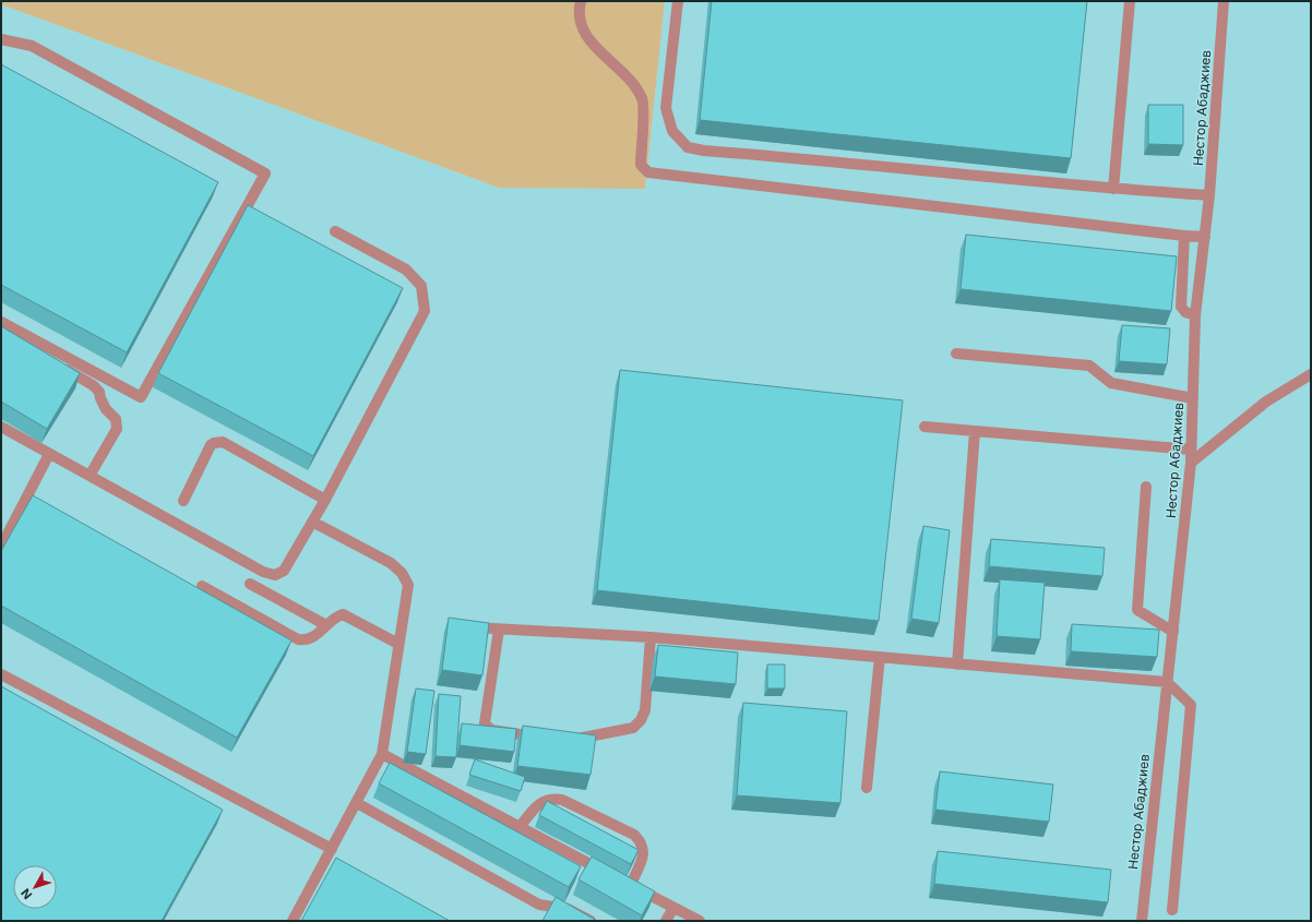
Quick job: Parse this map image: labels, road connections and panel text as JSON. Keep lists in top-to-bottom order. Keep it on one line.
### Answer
{"streets":{"street":["Нестор Абаджиев"]},"north":"bottom left"}
